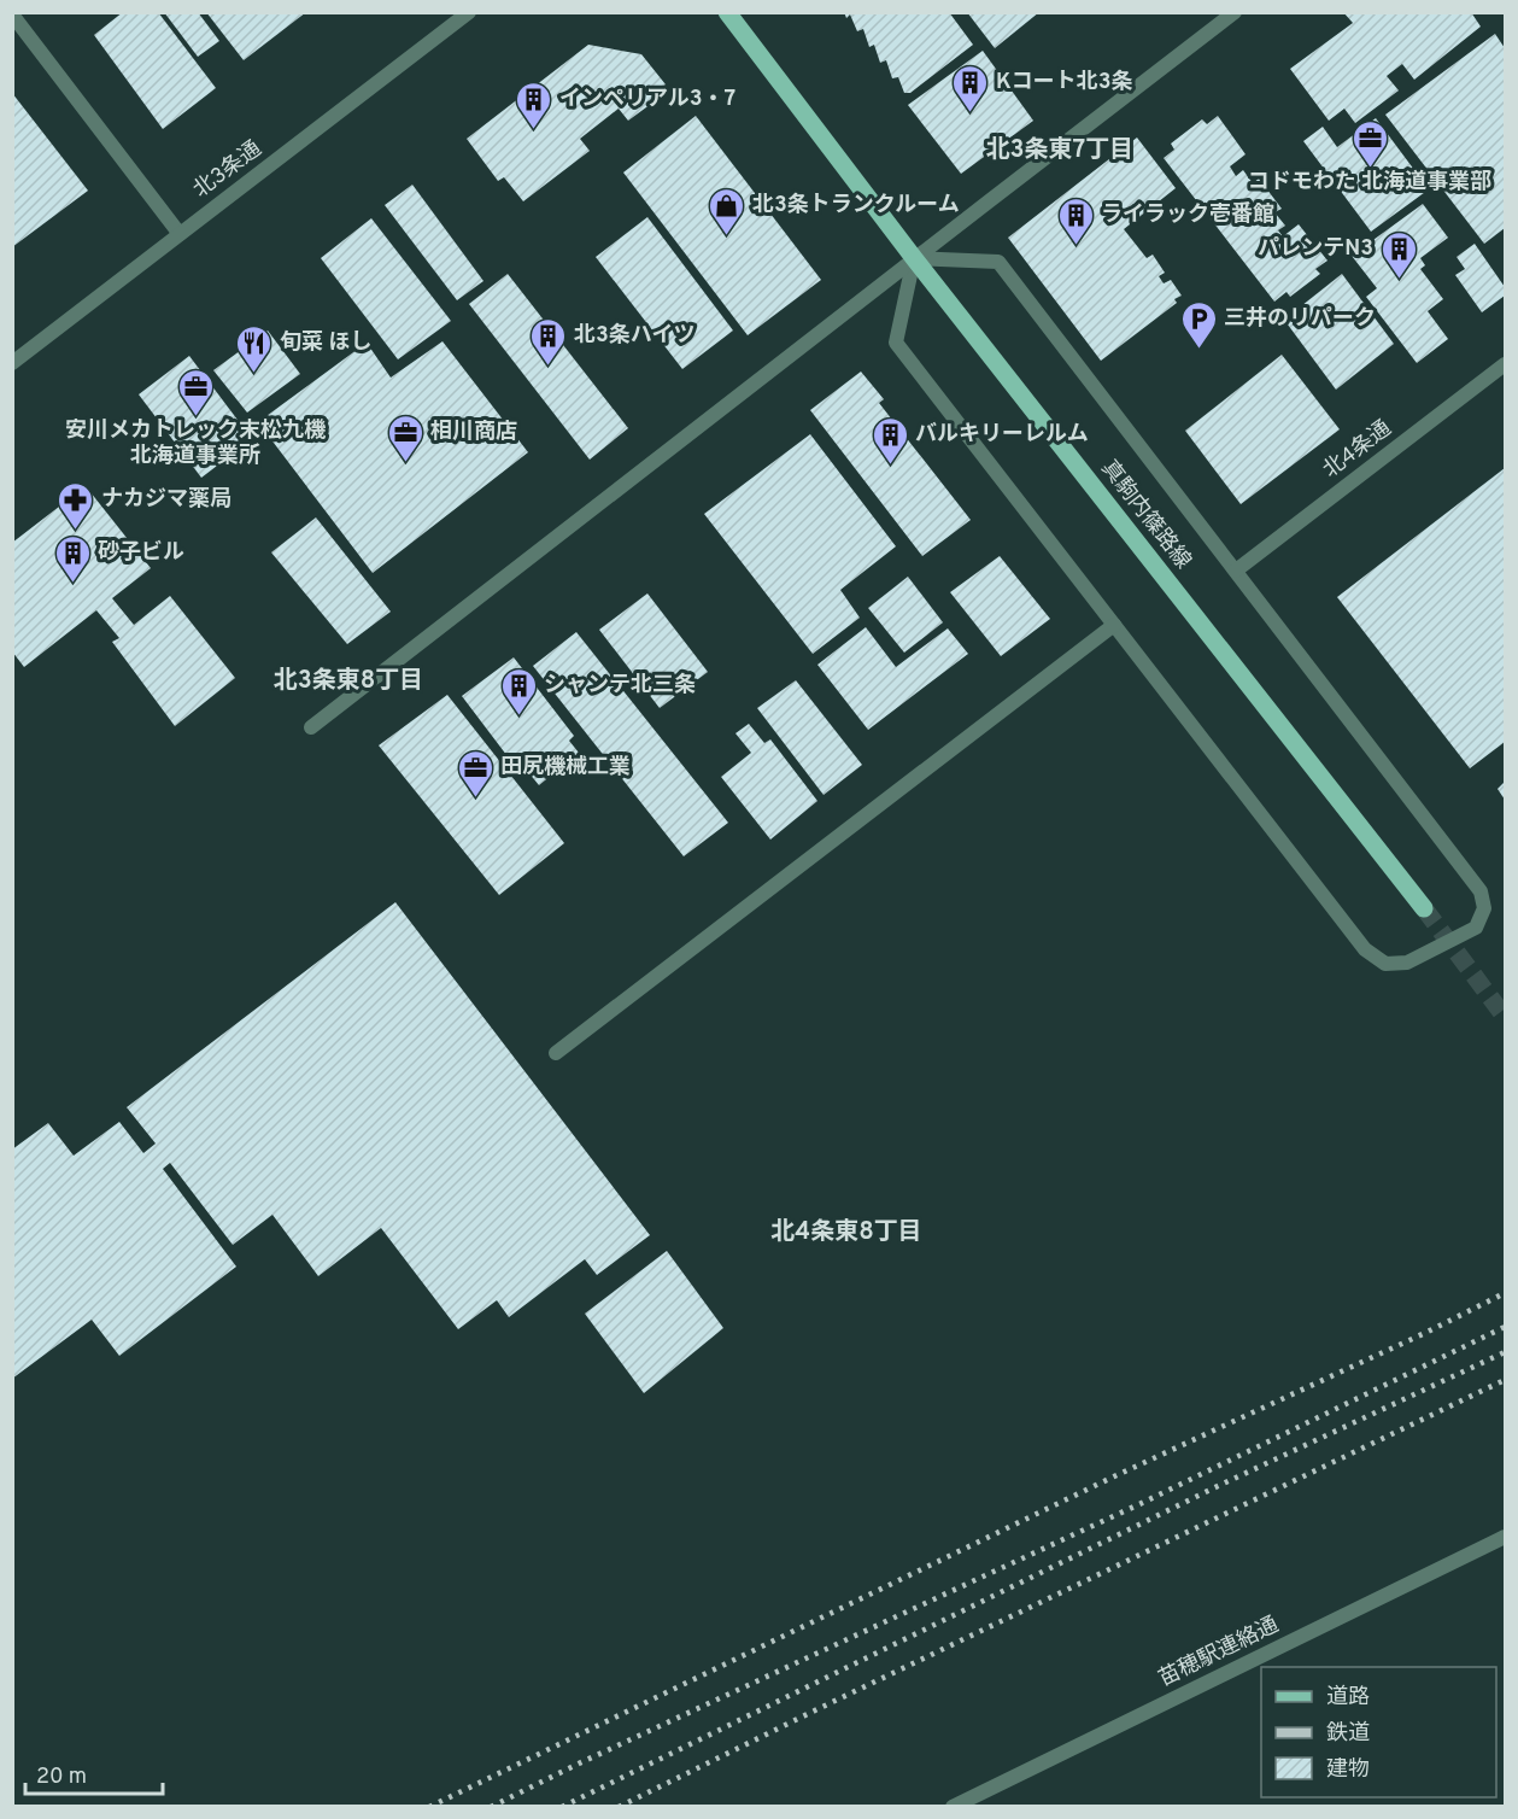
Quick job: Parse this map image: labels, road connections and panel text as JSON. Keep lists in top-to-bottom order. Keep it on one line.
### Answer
{"streets":{"main road":["真駒内篠路線"],"street":["北3条通","北4条通","苗穂駅連絡通"]},"districts":["北3条東7丁目","北3条東8丁目","北4条東8丁目"],"places":{"building":["Kコート北3条","インペリアル3・7","ライラック壱番館","パレンテN3","北3条ハイツ","バルキリーレルム","砂子ビル","シャンテ北三条"],"office":["コドモわた 北海道事業部","安川メカトレック末松九機 北海道事業所","相川商店","田尻機械工業"],"shop":["北3条トランクルーム"],"parking":["三井のリパーク"],"restaurant":["旬菜 ほし"],"pharmacy":["ナカジマ薬局"]},"legend":["道路","鉄道","建物"],"scale_bar":"20 m"}
